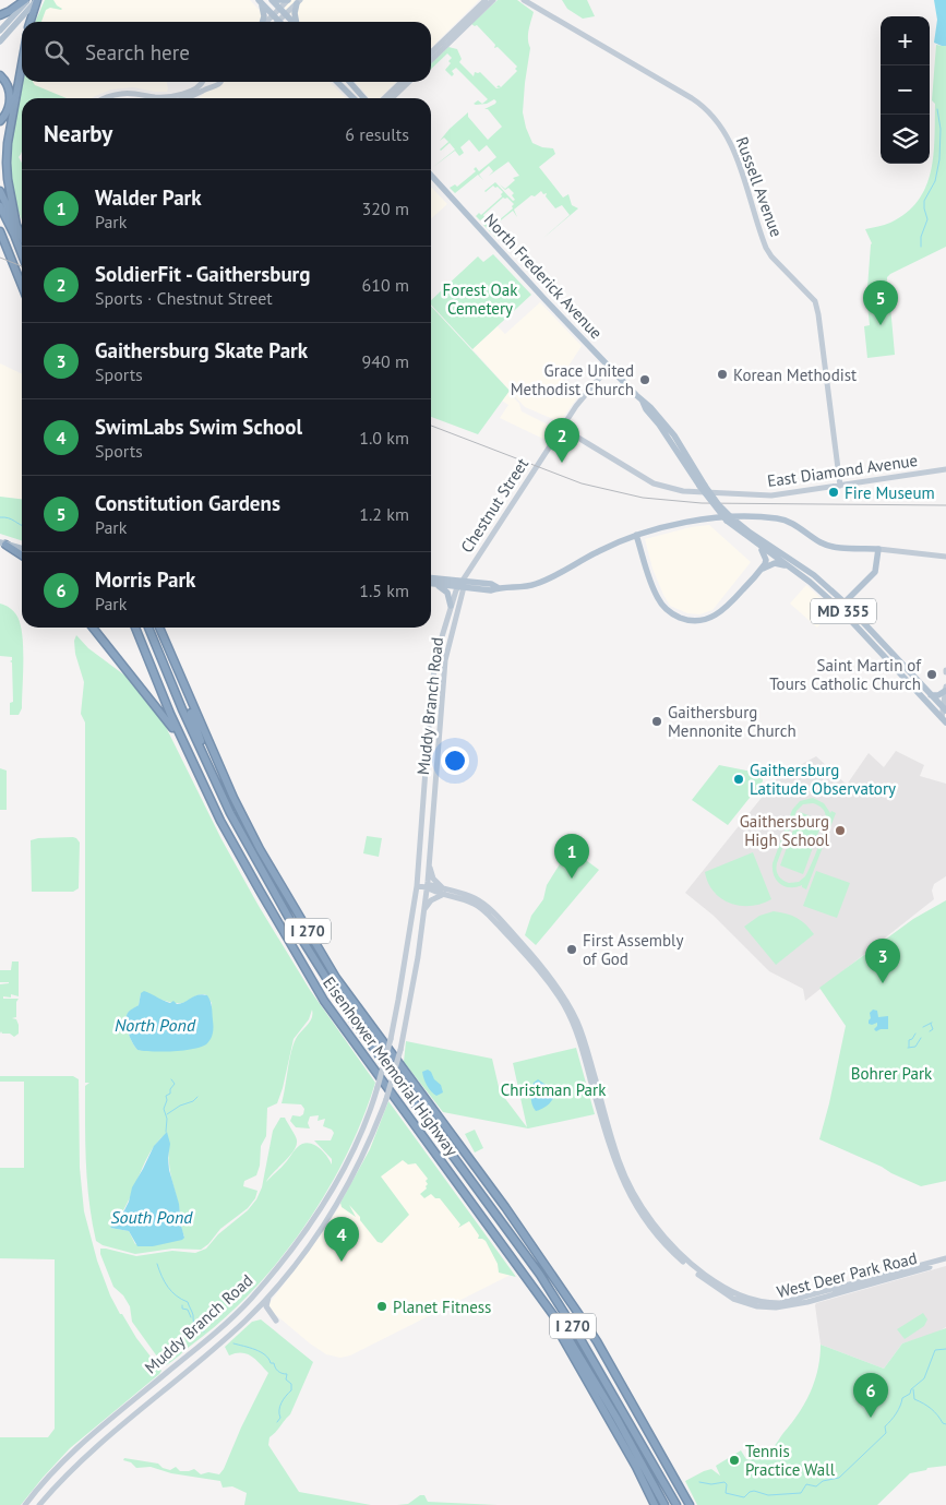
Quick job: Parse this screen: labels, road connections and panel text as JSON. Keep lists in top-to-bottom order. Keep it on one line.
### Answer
{"streets":{"highway":["I 270","Eisenhower Memorial Highway"],"main road":["North Frederick Avenue","MD 355"],"street":["Russell Avenue","East Diamond Avenue","Chestnut Street","Muddy Branch Road","West Deer Park Road"]},"crossings":[["Russell Avenue","East Diamond Avenue"],["North Frederick Avenue","Chestnut Street"],["North Frederick Avenue","MD 355"],["East Diamond Avenue","Chestnut Street"],["Chestnut Street","Muddy Branch Road"],["Muddy Branch Road","West Deer Park Road"]],"water":["North Pond","South Pond"],"parks":["Forest Oak Cemetery","Bohrer Park","Christman Park"],"places":["Korean Methodist","Grace United Methodist Church","Fire Museum","Saint Martin of Tours Catholic Church","Gaithersburg Mennonite Church","Gaithersburg Latitude Observatory","Gaithersburg High School","First Assembly of God","Planet Fitness","Tennis Practice Wall"],"page":{"map_buttons":["+","−"],"search":"Search here","heading":["Nearby","6 results"],"list":[{"mark":"1","name":"Walder Park","note":"Park","value":"320 m"},{"mark":"2","name":"SoldierFit - Gaithersburg","note":"Sports · Chestnut Street","value":"610 m"},{"mark":"3","name":"Gaithersburg Skate Park","note":"Sports","value":"940 m"},{"mark":"4","name":"SwimLabs Swim School","note":"Sports","value":"1.0 km"},{"mark":"5","name":"Constitution Gardens","note":"Park","value":"1.2 km"},{"mark":"6","name":"Morris Park","note":"Park","value":"1.5 km"}],"pins":["5","2","1","3","4","6"]}}
